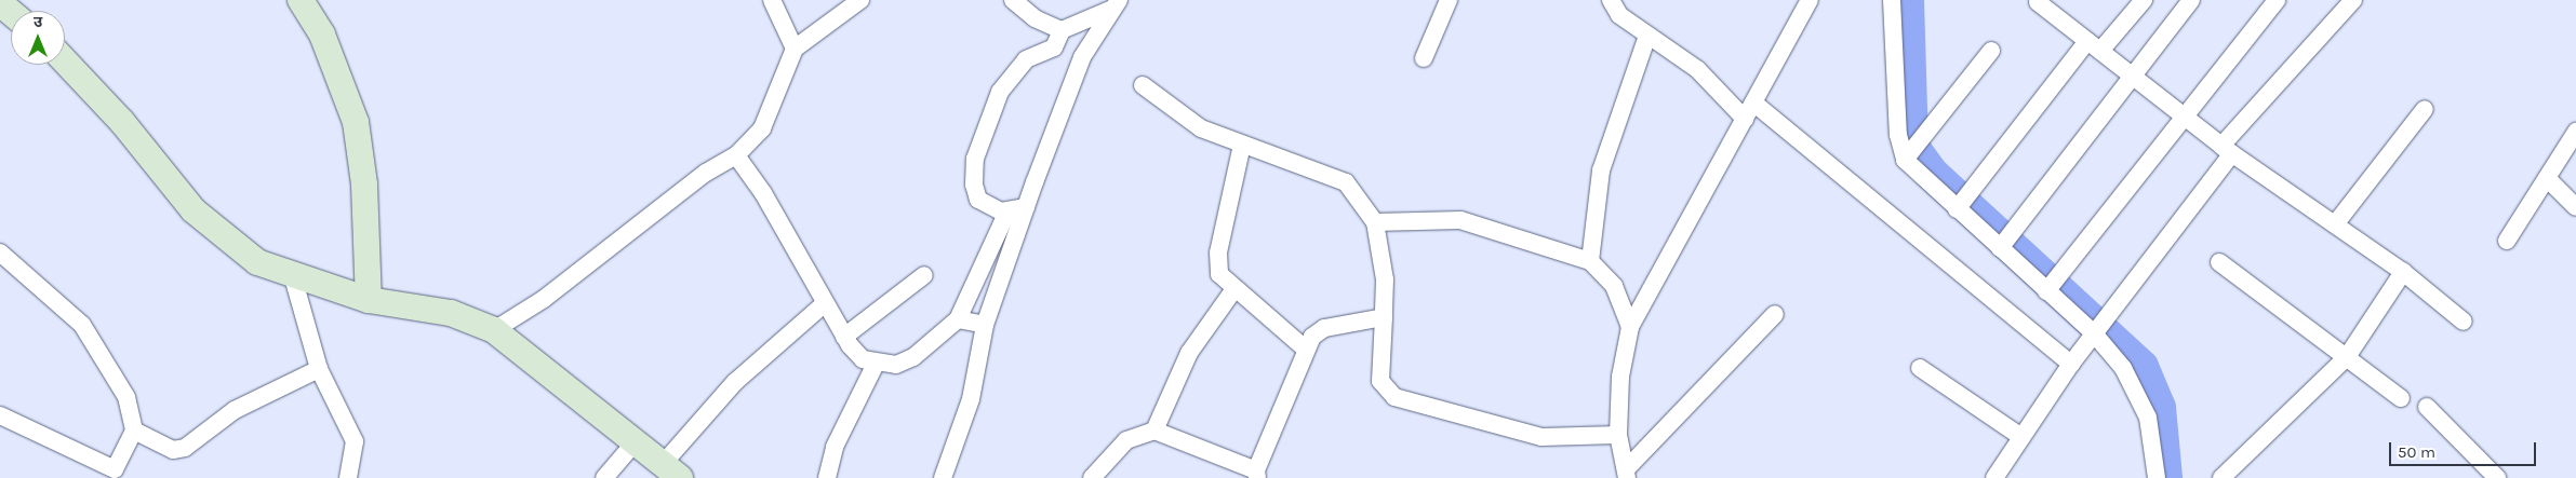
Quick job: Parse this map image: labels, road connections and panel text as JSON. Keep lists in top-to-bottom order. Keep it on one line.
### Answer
{"scale_bar":"50 m","north":"top"}
